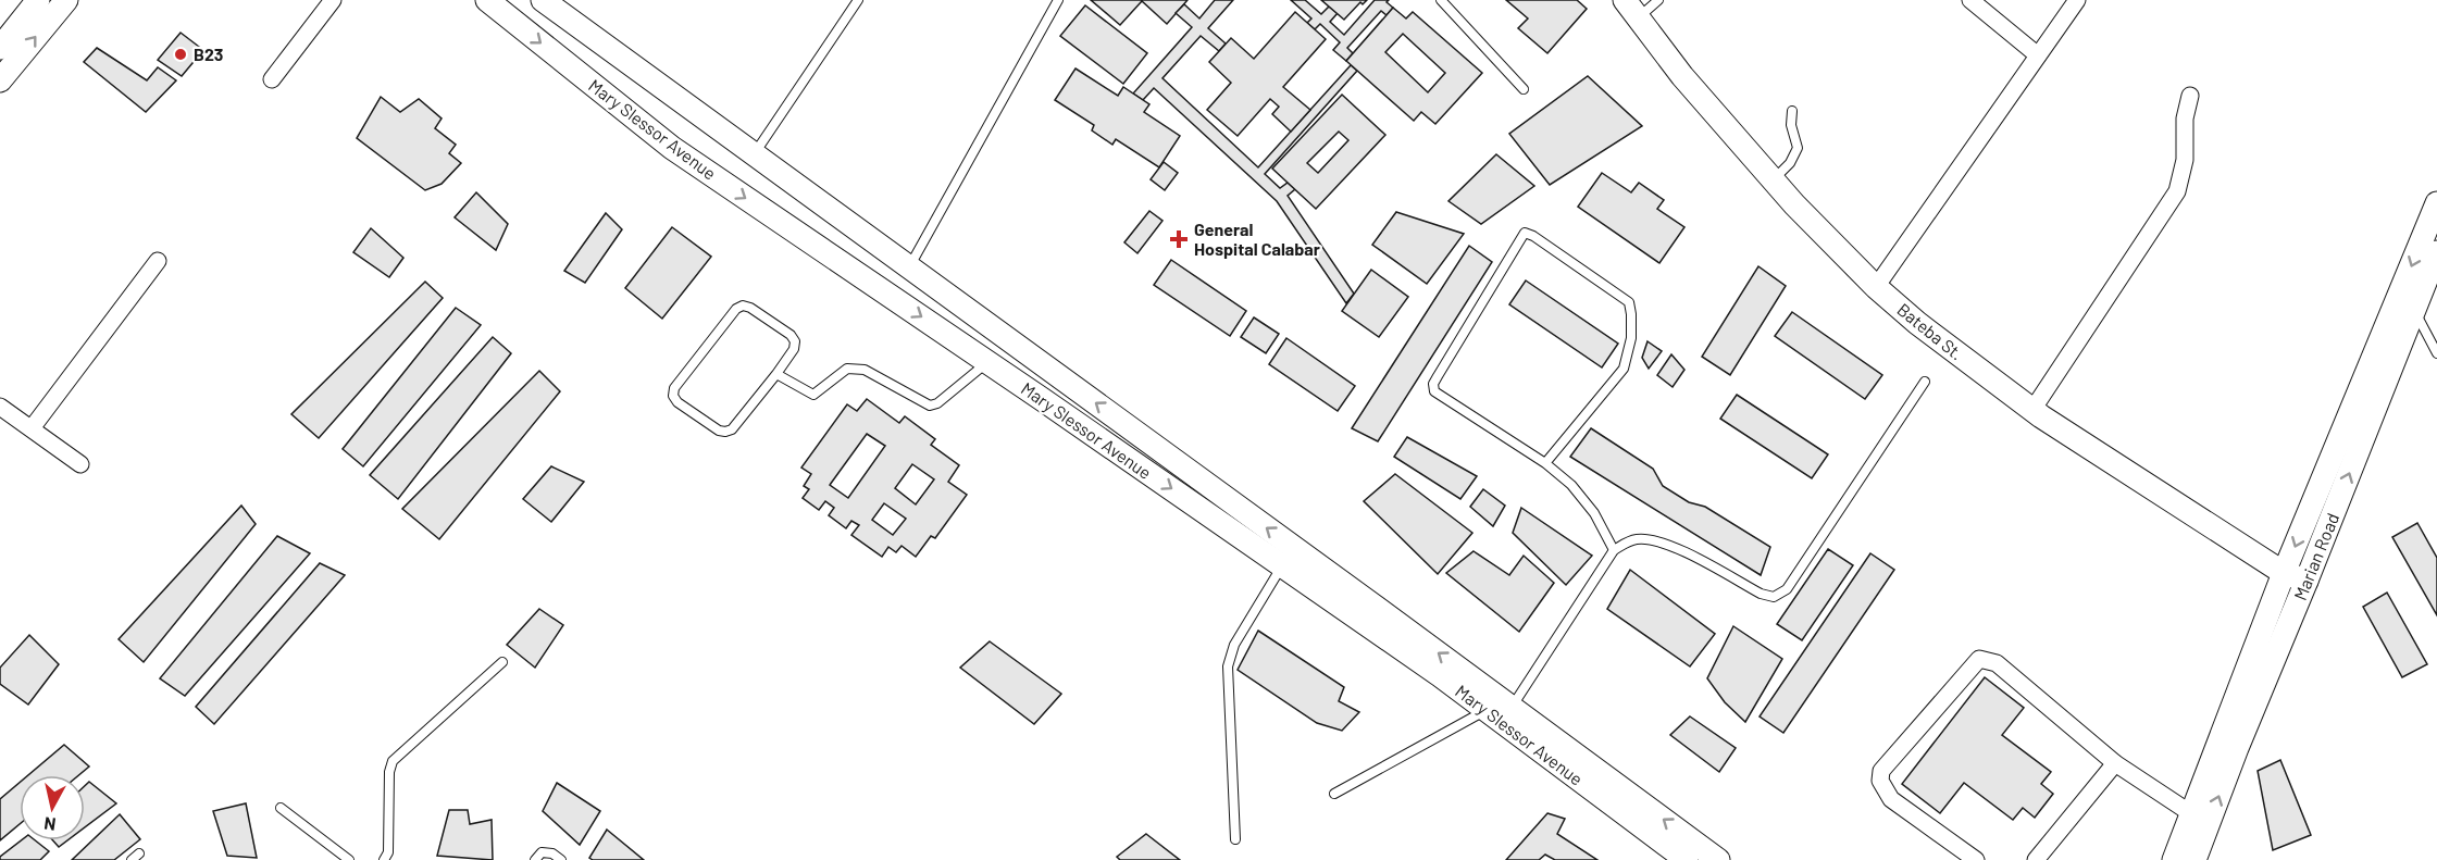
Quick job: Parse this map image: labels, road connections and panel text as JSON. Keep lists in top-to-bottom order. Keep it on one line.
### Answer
{"streets":{"main road":["Mary Slessor Avenue","Bateba St.","Marian Road"]},"crossings":[["Bateba St.","Marian Road"]],"places":{"other":["B23"],"health":["General Hospital Calabar"]},"north":"bottom"}
